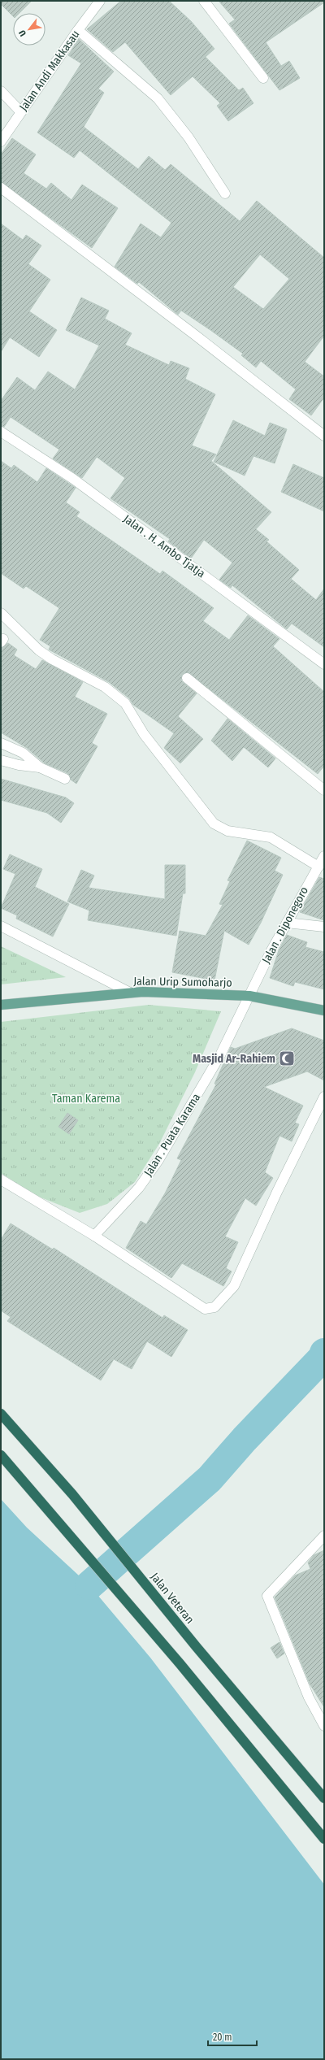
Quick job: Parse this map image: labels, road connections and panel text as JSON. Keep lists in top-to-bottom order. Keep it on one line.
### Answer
{"streets":{"highway":["Jalan Veteran"],"main road":["Jalan Urip Sumoharjo"],"street":["Jalan Andi Makkasau","Jalan . H. Ambo Tjatja","Jalan . Diponegoro","Jalan . Puata Karama"]},"crossings":[["Jalan . Diponegoro","Jalan Urip Sumoharjo"],["Jalan . Diponegoro","Jalan . Puata Karama"],["Jalan Urip Sumoharjo","Jalan . Puata Karama"]],"parks":["Taman Karema"],"places":{"mosque":["Masjid Ar-Rahiem"]},"scale_bar":"20 m","north":"bottom left"}
